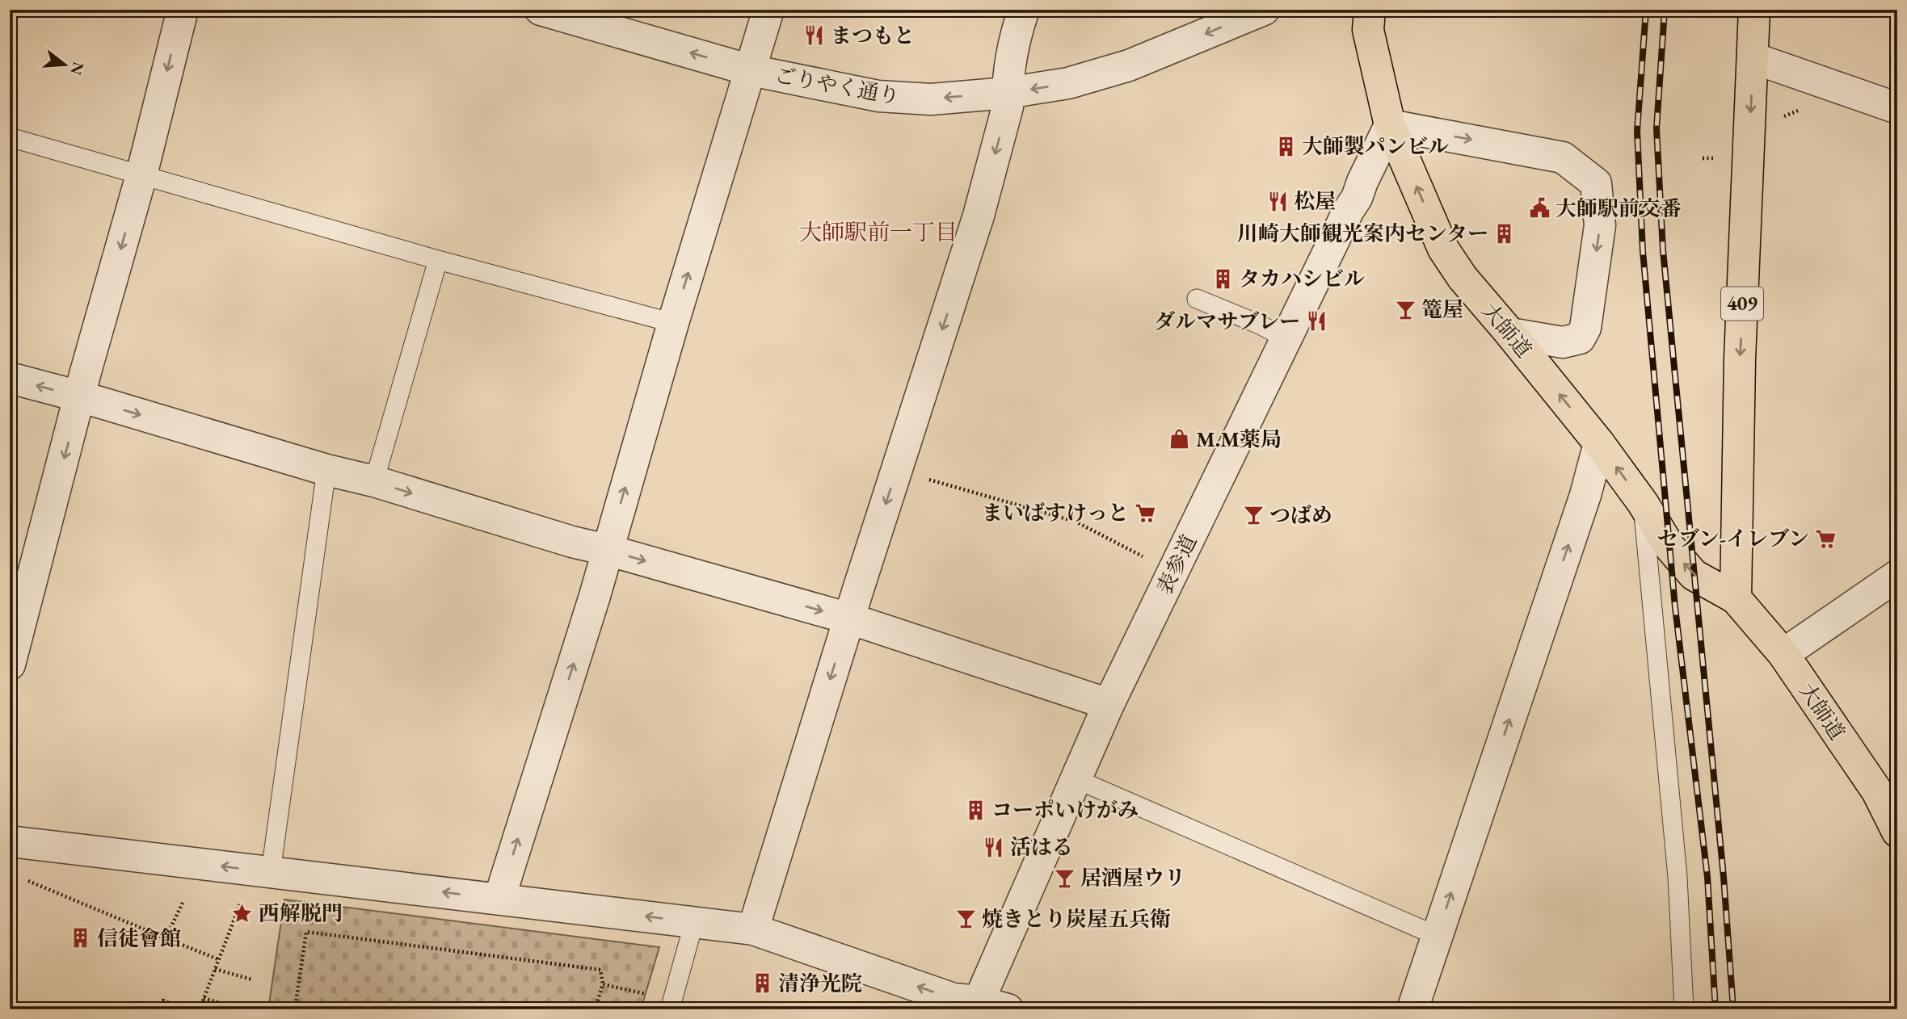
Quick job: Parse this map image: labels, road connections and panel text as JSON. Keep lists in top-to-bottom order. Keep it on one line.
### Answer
{"streets":{"highway":["409","大師道"],"street":["ごりやく通り","表参道"]},"crossings":[["409","大師道"],["大師道","表参道"]],"one_way":["ごりやく通り","大師道"],"districts":["大師駅前一丁目"],"places":{"restaurant":["まつもと","松屋","ダルマサブレー","活はる"],"building":["大師製パンビル","川崎大師観光案内センター","タカハシビル","コーポいけがみ","信徒會館","清浄光院"],"public building":["大師駅前交番"],"bar":["篭屋","つばめ","居酒屋ウリ","焼きとり炭屋五兵衛"],"shop":["M.M薬局"],"supermarket":["まいばすけっと","セブン-イレブン"],"place":["西解脱門"]},"north":"right"}
